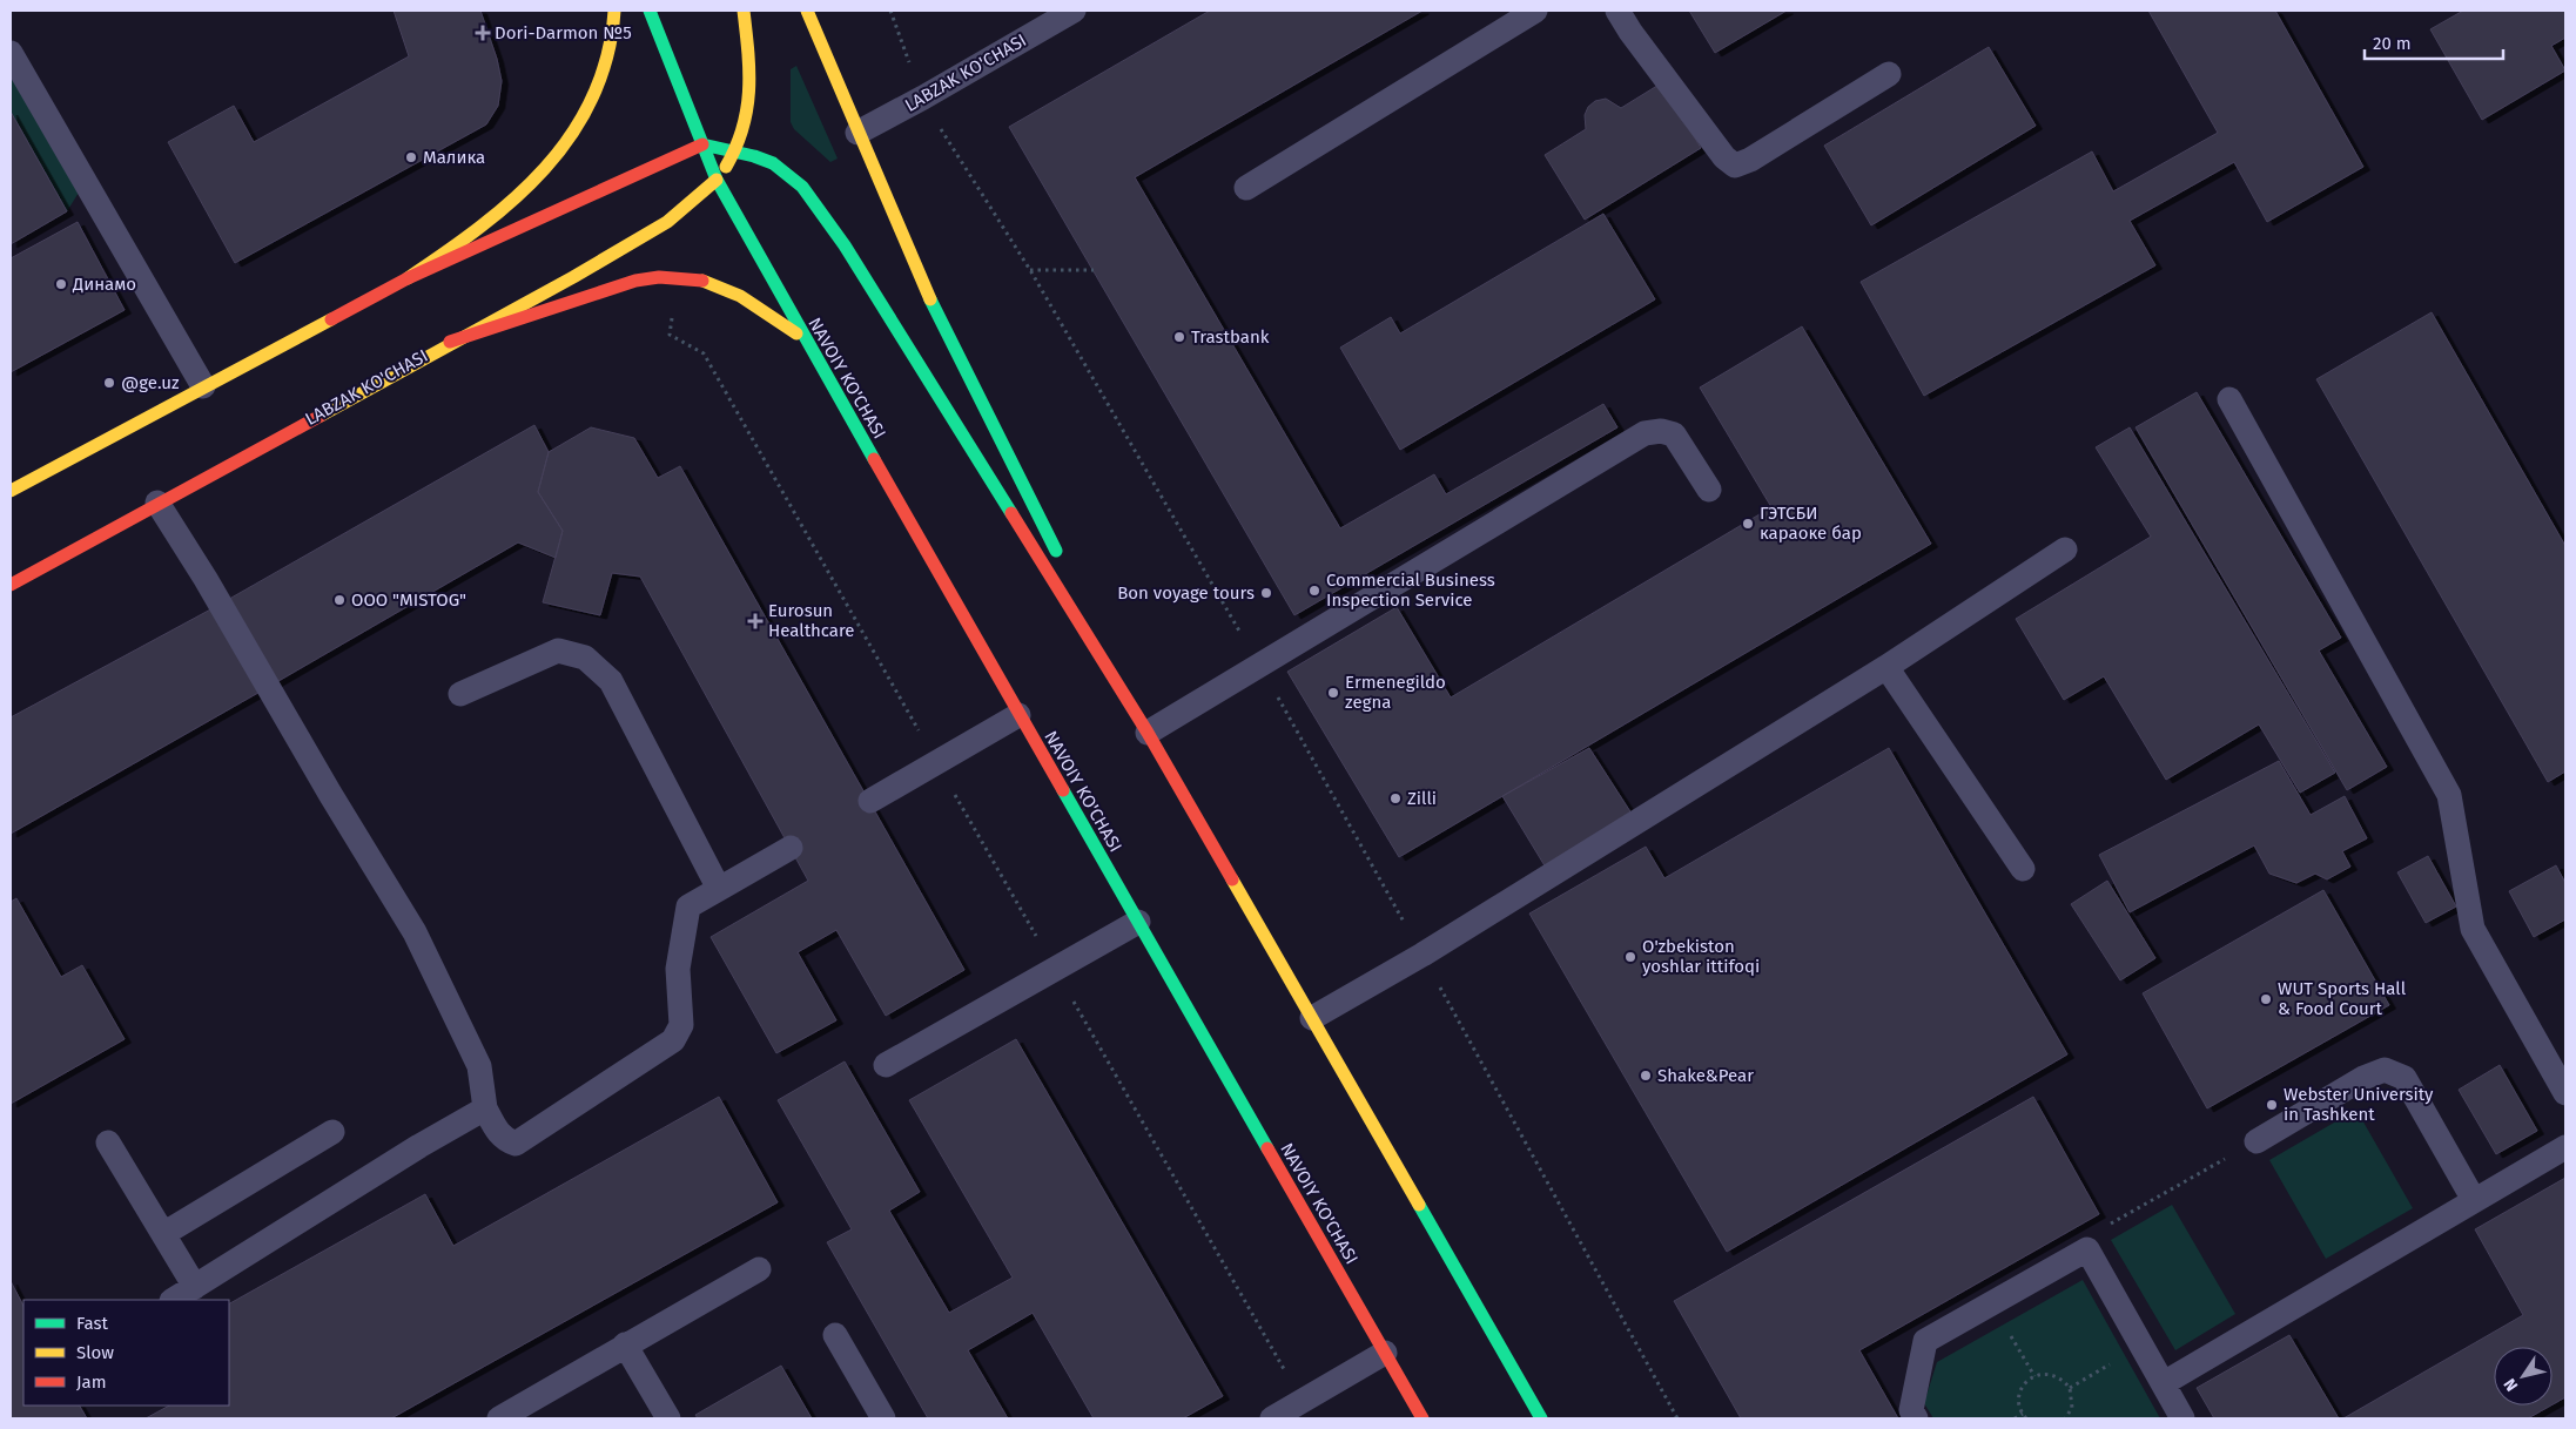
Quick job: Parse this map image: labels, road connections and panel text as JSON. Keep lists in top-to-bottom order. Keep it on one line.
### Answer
{"streets":{"main road":["LABZAK KO'CHASI","NAVOIY KO'CHASI"]},"crossings":[["LABZAK KO'CHASI","NAVOIY KO'CHASI"]],"places":{"health":["Dori-Darmon №5","Eurosun Healthcare"],"other":["Малика","Динамо","Trastbank","@ge.uz","ГЭТСБИ караоке бар","Commercial Business Inspection Service","Bon voyage tours","ООО \"MISTOG\"","Ermenegildo zegna","Zilli","O'zbekiston yoshlar ittifoqi","WUT Sports Hall & Food Court","Shake&Pear","Webster University in Tashkent"]},"legend":["Fast","Slow","Jam"],"scale_bar":"20 m","north":"bottom left"}
